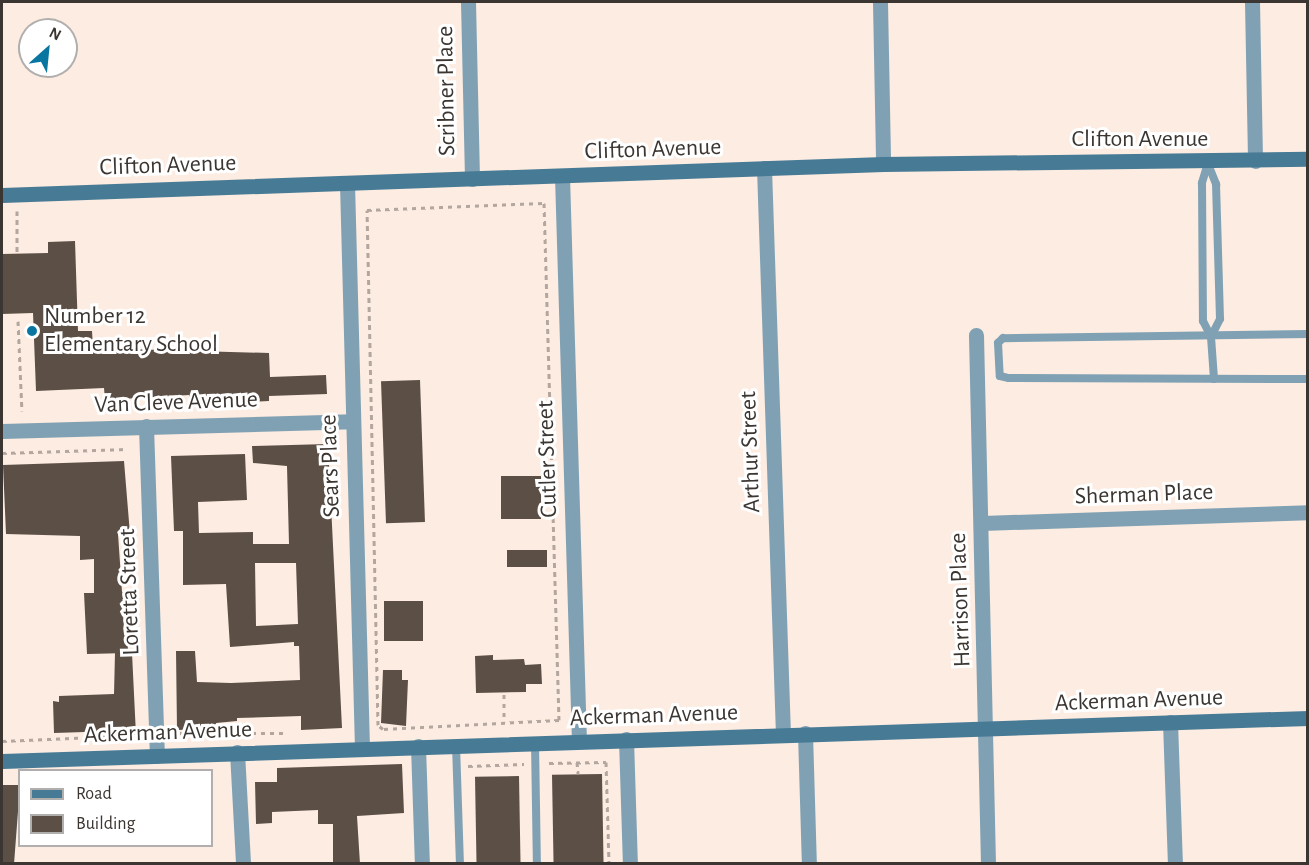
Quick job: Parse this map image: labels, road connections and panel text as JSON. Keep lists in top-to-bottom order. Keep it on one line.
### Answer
{"streets":{"street":["Scribner Place","Clifton Avenue","Van Cleve Avenue","Arthur Street","Cutler Street","Sears Place","Sherman Place","Loretta Street","Harrison Place","Ackerman Avenue"]},"crossings":[["Scribner Place","Clifton Avenue"],["Clifton Avenue","Arthur Street"],["Clifton Avenue","Cutler Street"],["Clifton Avenue","Sears Place"],["Van Cleve Avenue","Sears Place"],["Van Cleve Avenue","Loretta Street"],["Arthur Street","Ackerman Avenue"],["Cutler Street","Ackerman Avenue"],["Sears Place","Ackerman Avenue"],["Sherman Place","Harrison Place"],["Loretta Street","Ackerman Avenue"],["Harrison Place","Ackerman Avenue"]],"places":["Number 12 Elementary School"],"legend":["Road","Building"],"north":"top right"}
